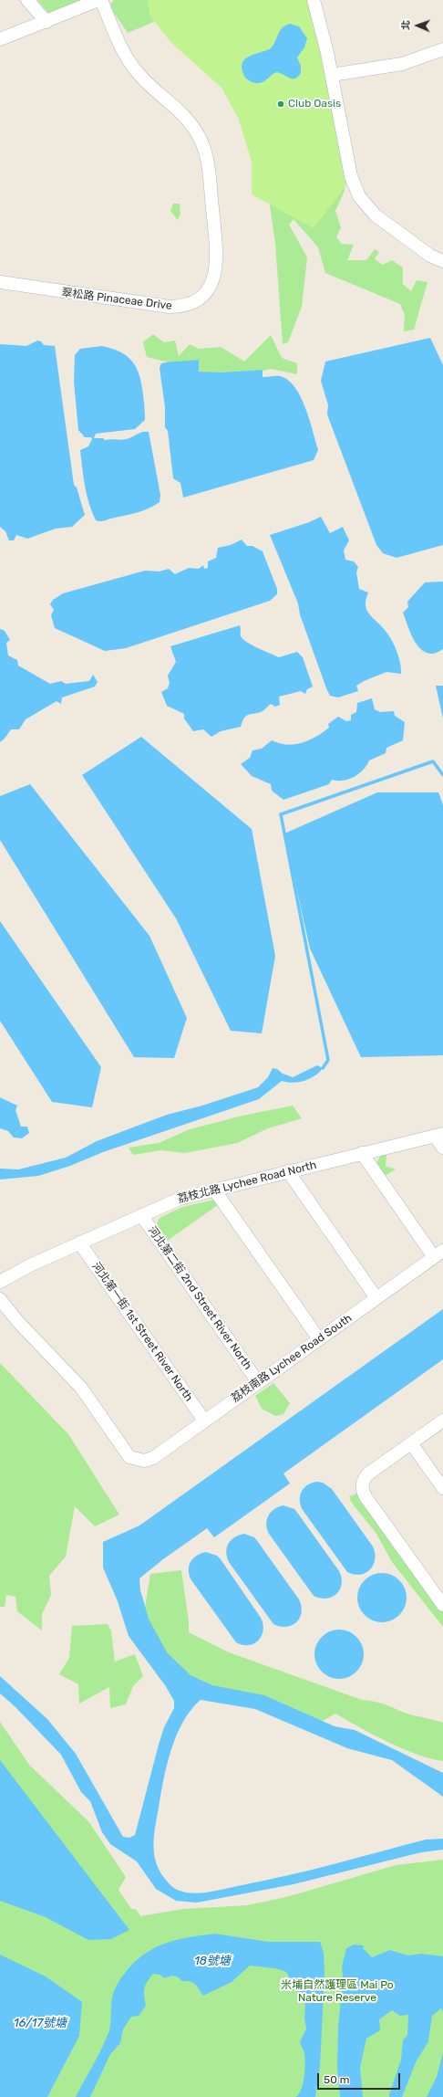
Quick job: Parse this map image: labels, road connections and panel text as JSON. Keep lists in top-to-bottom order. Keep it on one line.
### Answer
{"streets":{"street":["翠松路 Pinaceae Drive","荔枝北路 Lychee Road North","河北第二街 2nd Street River North","河北第一街 1st Street River North","荔枝南路 Lychee Road South"]},"crossings":[["荔枝北路 Lychee Road North","河北第二街 2nd Street River North"],["荔枝北路 Lychee Road North","河北第一街 1st Street River North"],["河北第二街 2nd Street River North","荔枝南路 Lychee Road South"],["河北第一街 1st Street River North","荔枝南路 Lychee Road South"]],"water":["18號塘","16/17號塘"],"parks":["米埔自然護理區 Mai Po Nature Reserve"],"places":["Club Oasis"],"scale_bar":"50 m","north":"left"}
